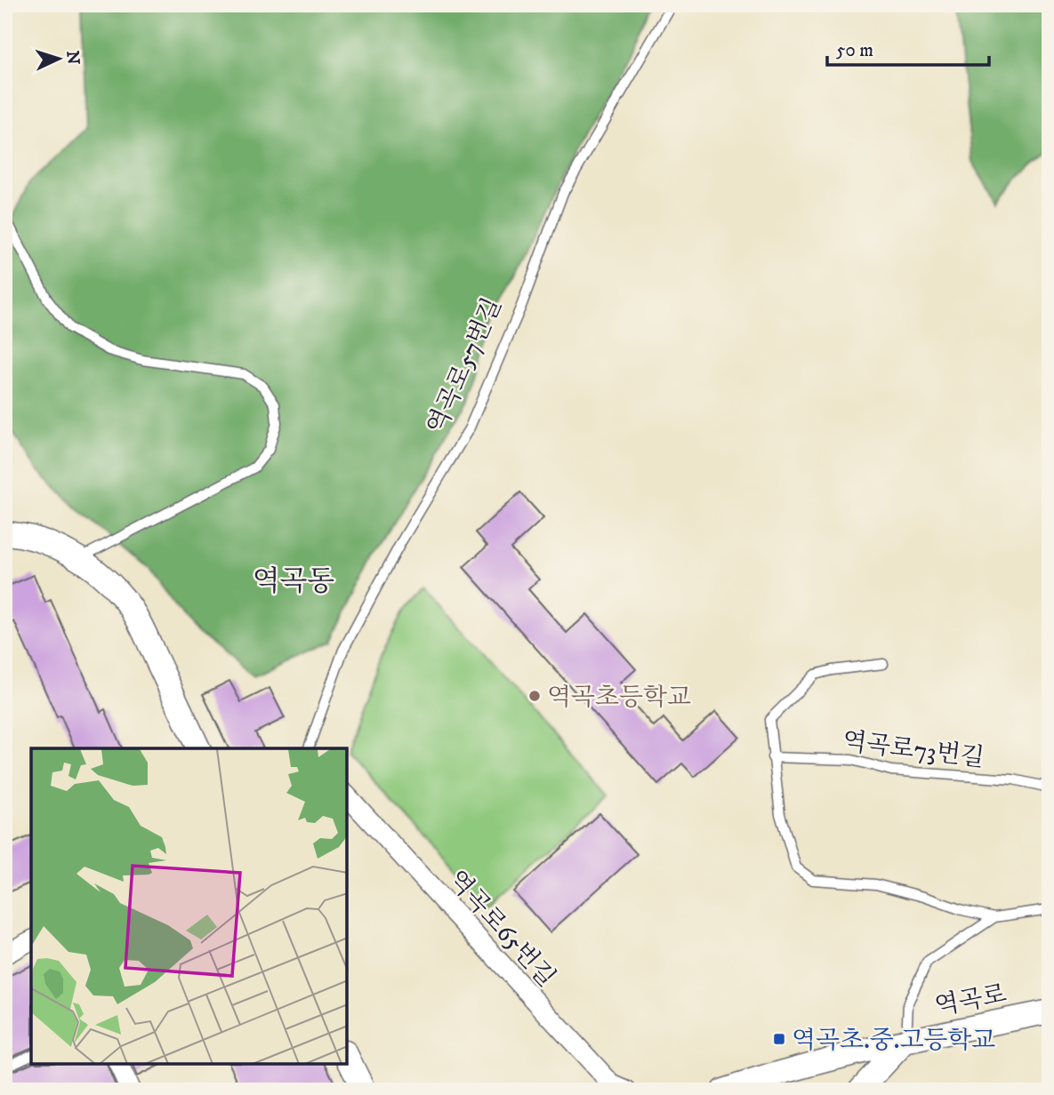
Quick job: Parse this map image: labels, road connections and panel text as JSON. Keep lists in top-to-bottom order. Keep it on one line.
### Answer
{"streets":{"street":["역곡로65번길","역곡로"],"lane":["역곡로57번길","역곡로73번길"]},"districts":["역곡동"],"places":{"other":["역곡초등학교"],"transit":["역곡초.중.고등학교"]},"scale_bar":"50 m","north":"right"}
